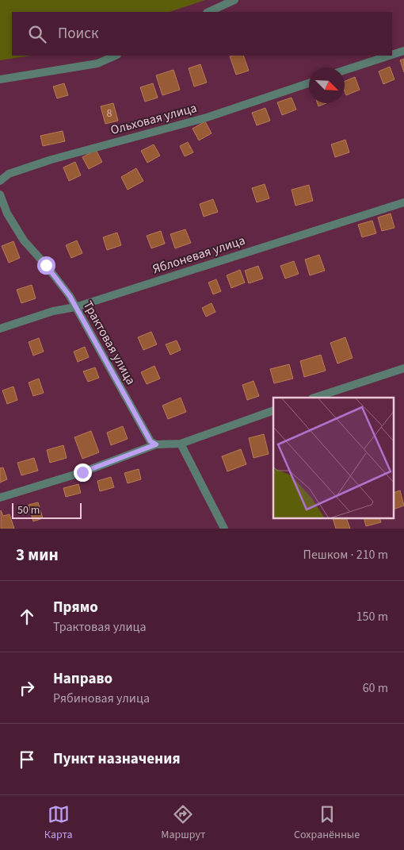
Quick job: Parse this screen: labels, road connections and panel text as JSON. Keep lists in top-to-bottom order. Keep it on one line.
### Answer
{"streets":{"street":["Ольховая улица","Яблоневая улица","Трактовая улица"]},"crossings":[["Яблоневая улица","Трактовая улица"]],"house_numbers":["8"],"scale_bar":"50 m","north":"bottom right","page":{"search":"Поиск","scale":"50 m","heading":["3 мин","Пешком · 210 m"],"list":[["Прямо","Трактовая улица","150 m"],["Направо","Рябиновая улица","60 m"],"Пункт назначения"],"nav":["Карта","Маршрут","Сохранённые"]}}
